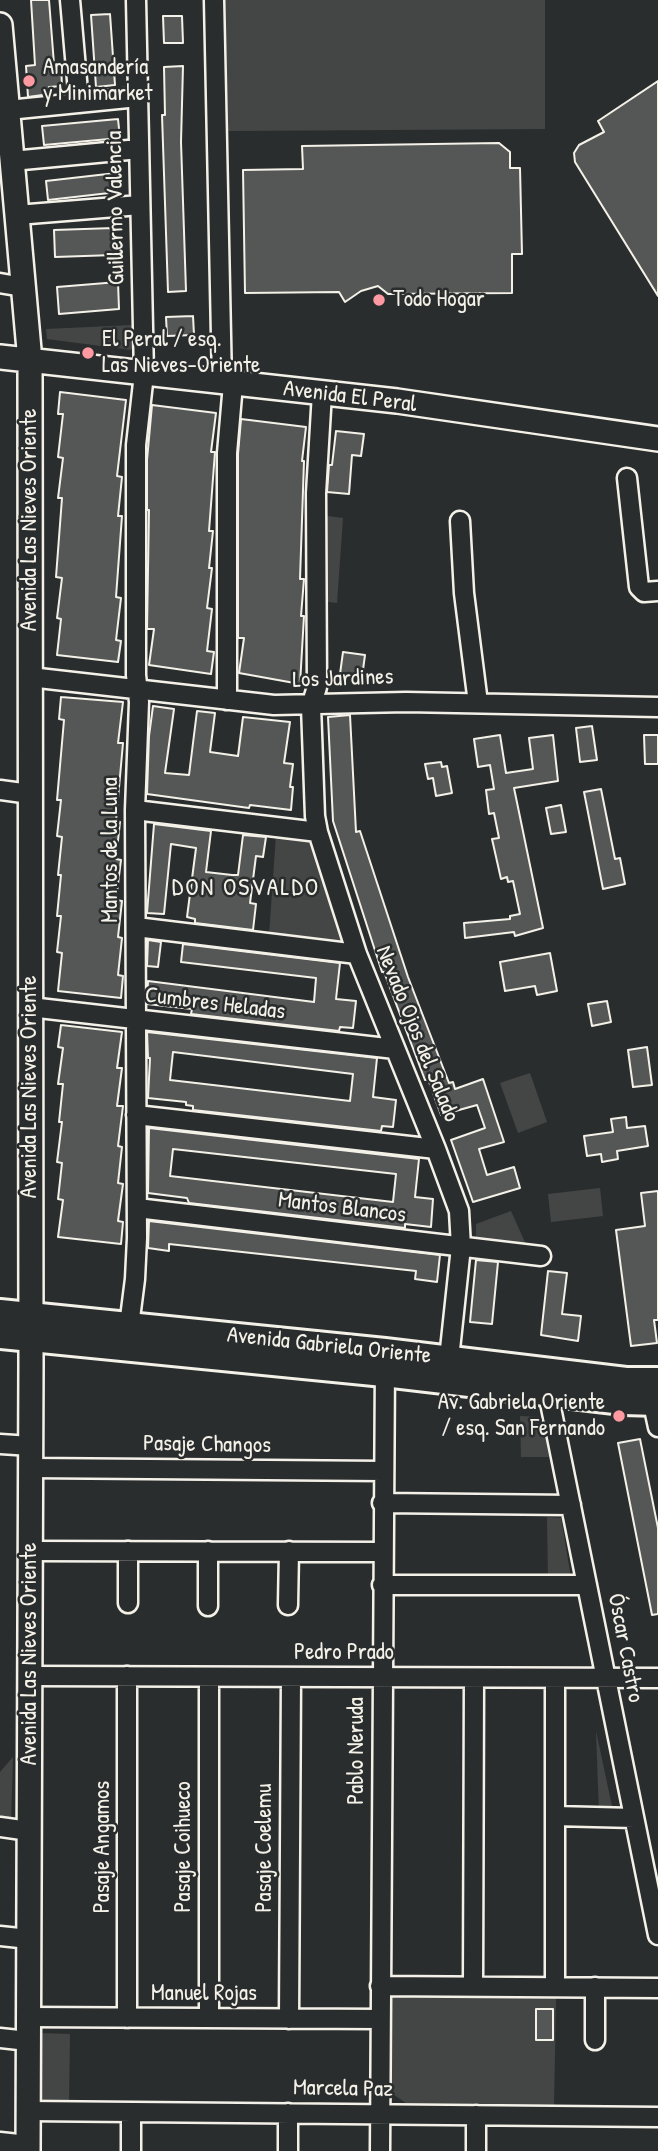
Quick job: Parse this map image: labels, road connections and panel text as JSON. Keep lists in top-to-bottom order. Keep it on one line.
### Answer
{"streets":{"main road":["Avenida Gabriela Oriente"],"street":["Guillermo Valencia","Avenida El Peral","Avenida Las Nieves Oriente","Los Jardines","Mantos de la Luna","Cumbres Heladas","Nevado Ojos del Salado","Mantos Blancos","Pasaje Changos","Óscar Castro","Pedro Prado","Pablo Neruda","Pasaje Angamos","Pasaje Coihueco","Pasaje Coelemu","Manuel Rojas","Marcela Paz"]},"crossings":[["Guillermo Valencia","Avenida El Peral"],["Guillermo Valencia","Mantos de la Luna"],["Avenida El Peral","Avenida Las Nieves Oriente"],["Avenida El Peral","Mantos de la Luna"],["Avenida El Peral","Nevado Ojos del Salado"],["Avenida Las Nieves Oriente","Los Jardines"],["Avenida Las Nieves Oriente","Cumbres Heladas"],["Avenida Las Nieves Oriente","Avenida Gabriela Oriente"],["Avenida Las Nieves Oriente","Pasaje Changos"],["Avenida Las Nieves Oriente","Pedro Prado"],["Avenida Las Nieves Oriente","Manuel Rojas"],["Avenida Las Nieves Oriente","Marcela Paz"],["Los Jardines","Mantos de la Luna"],["Los Jardines","Nevado Ojos del Salado"],["Mantos de la Luna","Cumbres Heladas"],["Mantos de la Luna","Mantos Blancos"],["Mantos de la Luna","Avenida Gabriela Oriente"],["Cumbres Heladas","Nevado Ojos del Salado"],["Nevado Ojos del Salado","Mantos Blancos"],["Nevado Ojos del Salado","Avenida Gabriela Oriente"],["Avenida Gabriela Oriente","Óscar Castro"],["Avenida Gabriela Oriente","Pablo Neruda"],["Pasaje Changos","Pablo Neruda"],["Óscar Castro","Pedro Prado"],["Pedro Prado","Pablo Neruda"],["Pedro Prado","Pasaje Angamos"],["Pedro Prado","Pasaje Coihueco"],["Pedro Prado","Pasaje Coelemu"],["Pablo Neruda","Manuel Rojas"],["Pablo Neruda","Marcela Paz"],["Pasaje Angamos","Manuel Rojas"],["Pasaje Coihueco","Manuel Rojas"],["Pasaje Coelemu","Manuel Rojas"]],"districts":["DON OSVALDO"],"places":["Amasandería y Minimarket","Todo Hogar","El Peral / esq. Las Nieves-Oriente","Av. Gabriela Oriente / esq. San Fernando"]}
